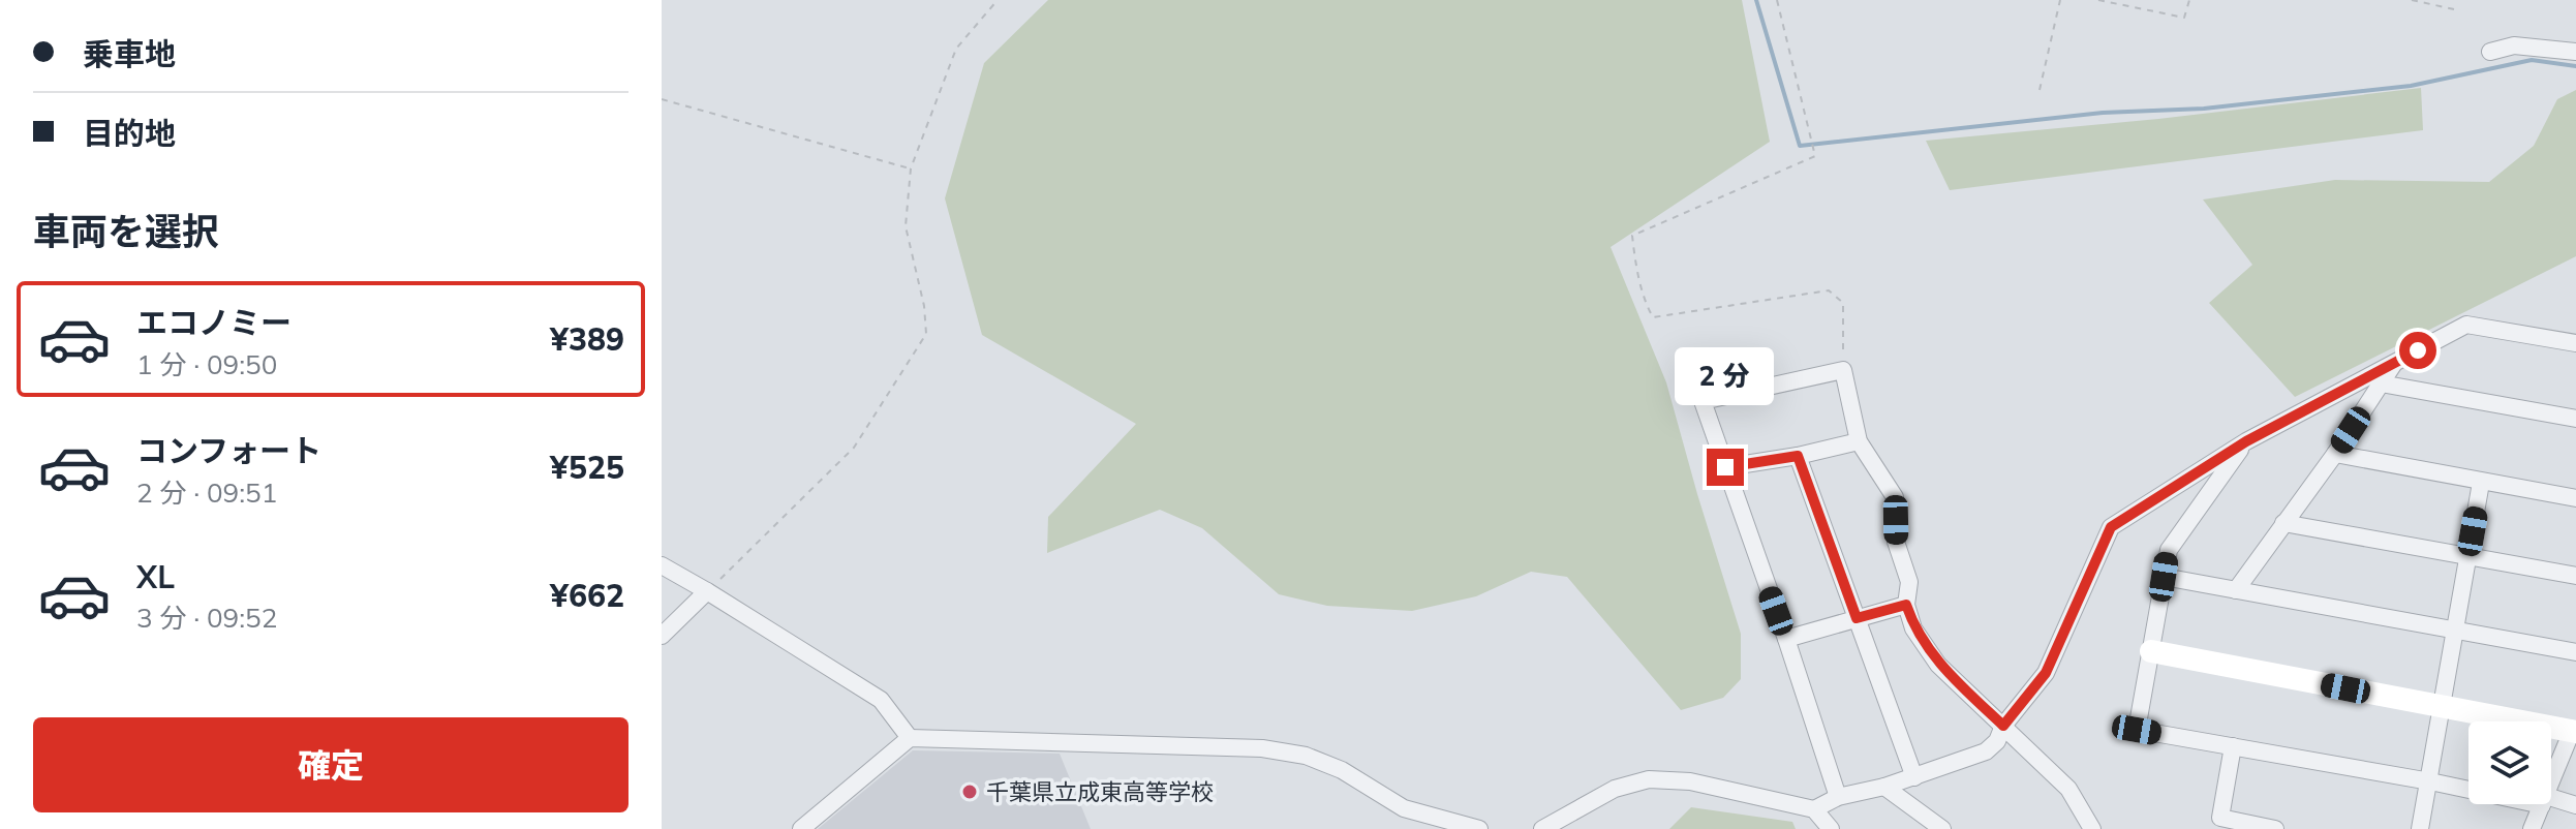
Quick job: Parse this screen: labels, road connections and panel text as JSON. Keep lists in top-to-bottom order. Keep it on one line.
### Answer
{"places":["千葉県立成東高等学校"],"page":{"banner":["乗車地","目的地"],"heading":"車両を選択","list":[{"name":"エコノミー","note":"1 分 · 09:50","value":"¥389"},{"name":"コンフォート","note":"2 分 · 09:51","value":"¥525"},{"name":"XL","note":"3 分 · 09:52","value":"¥662"}],"bubble":"2 分","buttons":"確定"}}
